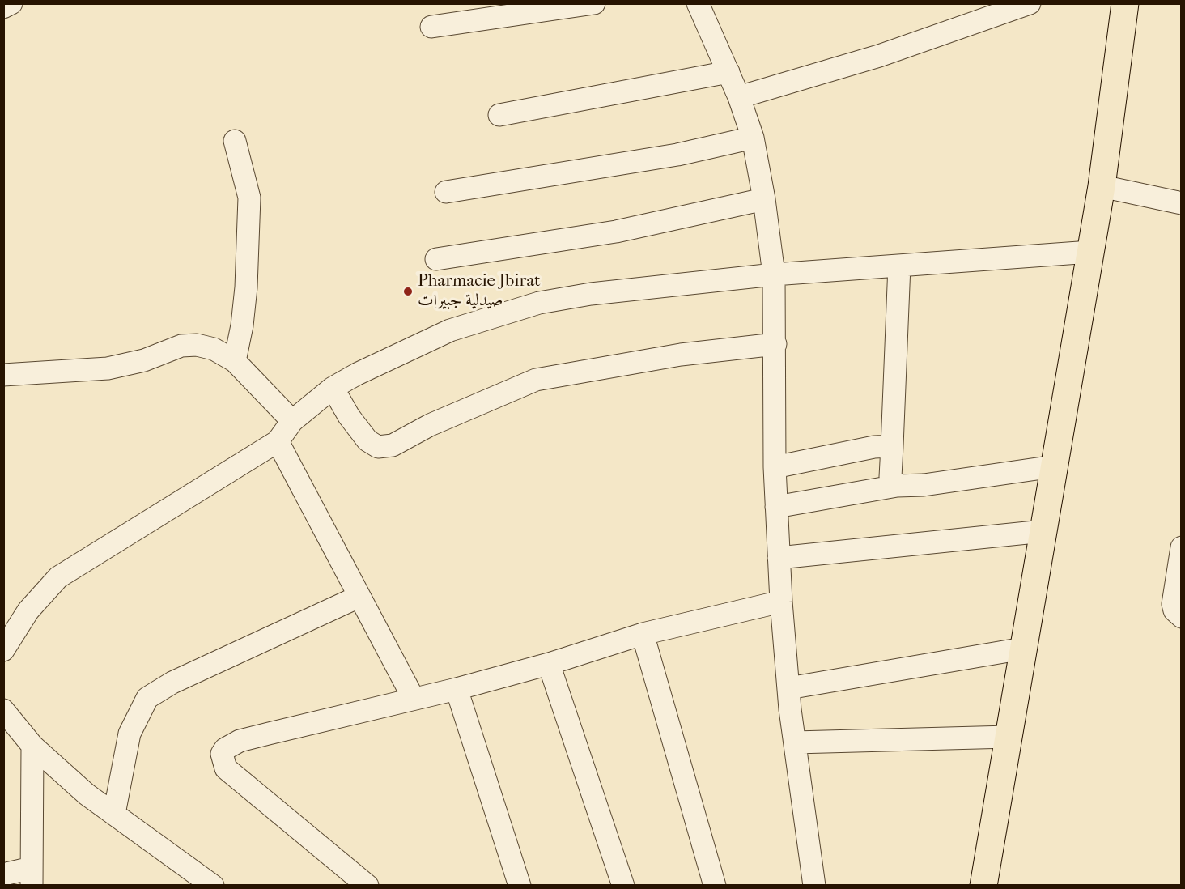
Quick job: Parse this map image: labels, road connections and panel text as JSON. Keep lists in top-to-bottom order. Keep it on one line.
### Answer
{"places":["Pharmacie Jbirat صيدلية جبيرات"]}
